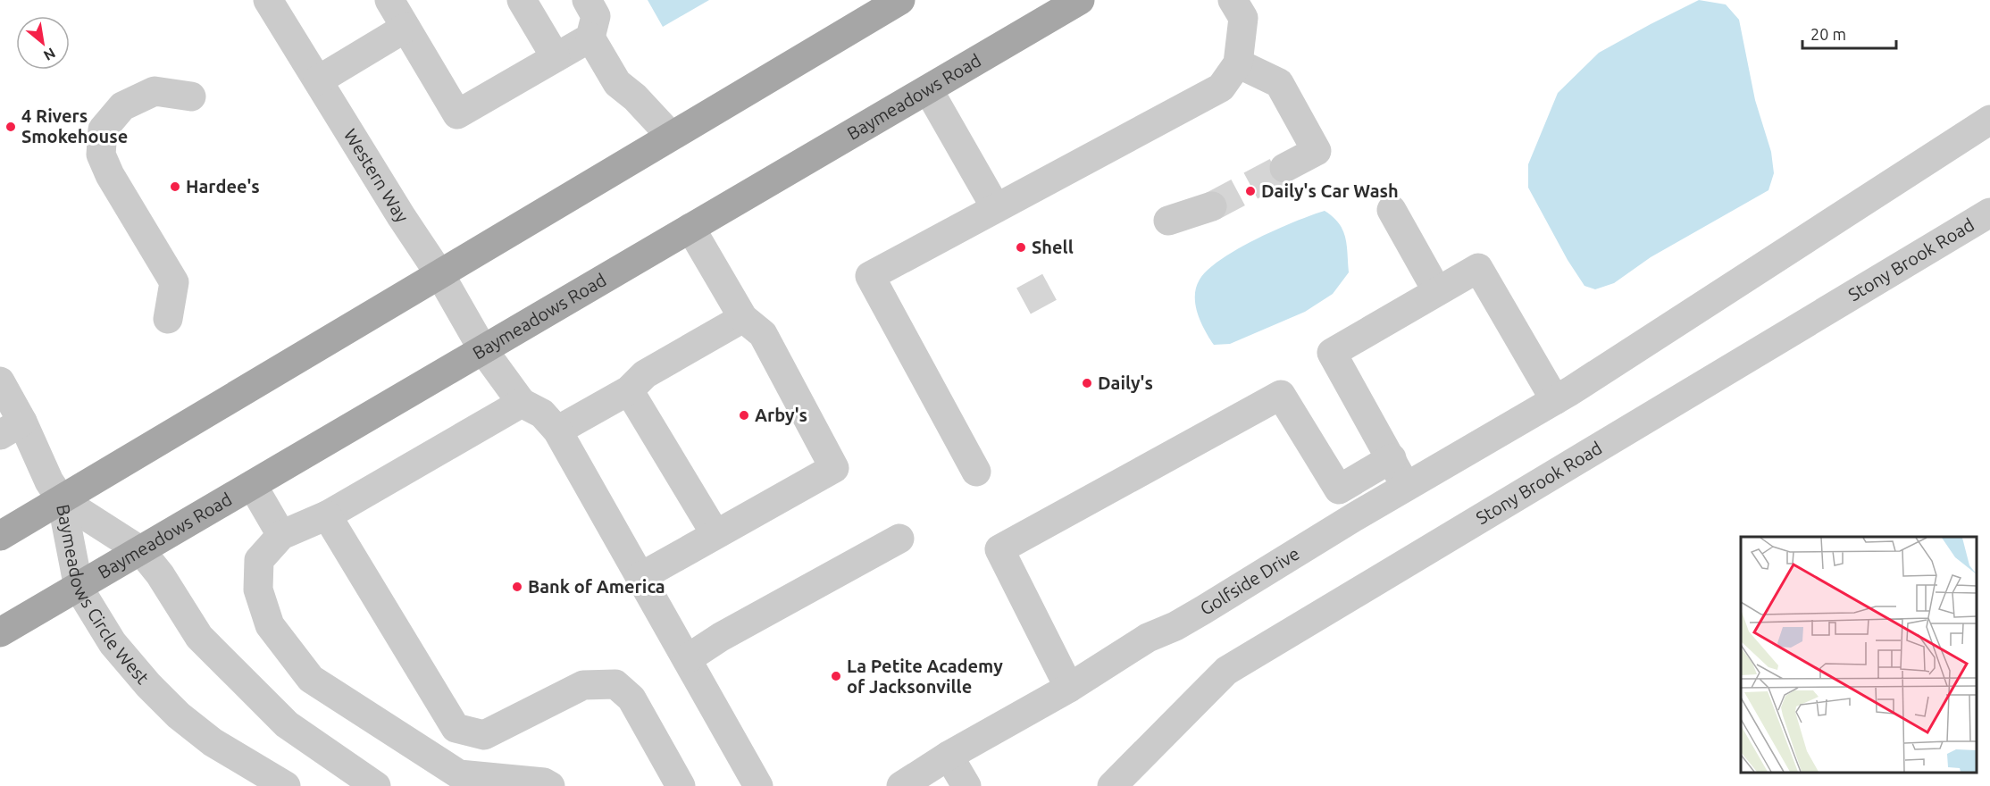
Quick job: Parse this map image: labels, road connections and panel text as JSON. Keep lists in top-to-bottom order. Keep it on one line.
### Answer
{"streets":{"main road":["Baymeadows Road"],"street":["Western Way","Stony Brook Road","Golfside Drive","Baymeadows Circle West"]},"crossings":[["Baymeadows Road","Western Way"],["Baymeadows Road","Baymeadows Circle West"]],"places":["4 Rivers Smokehouse","Hardee's","Daily's Car Wash","Shell","Daily's","Arby's","Bank of America","La Petite Academy of Jacksonville"],"scale_bar":"20 m","north":"bottom right"}
